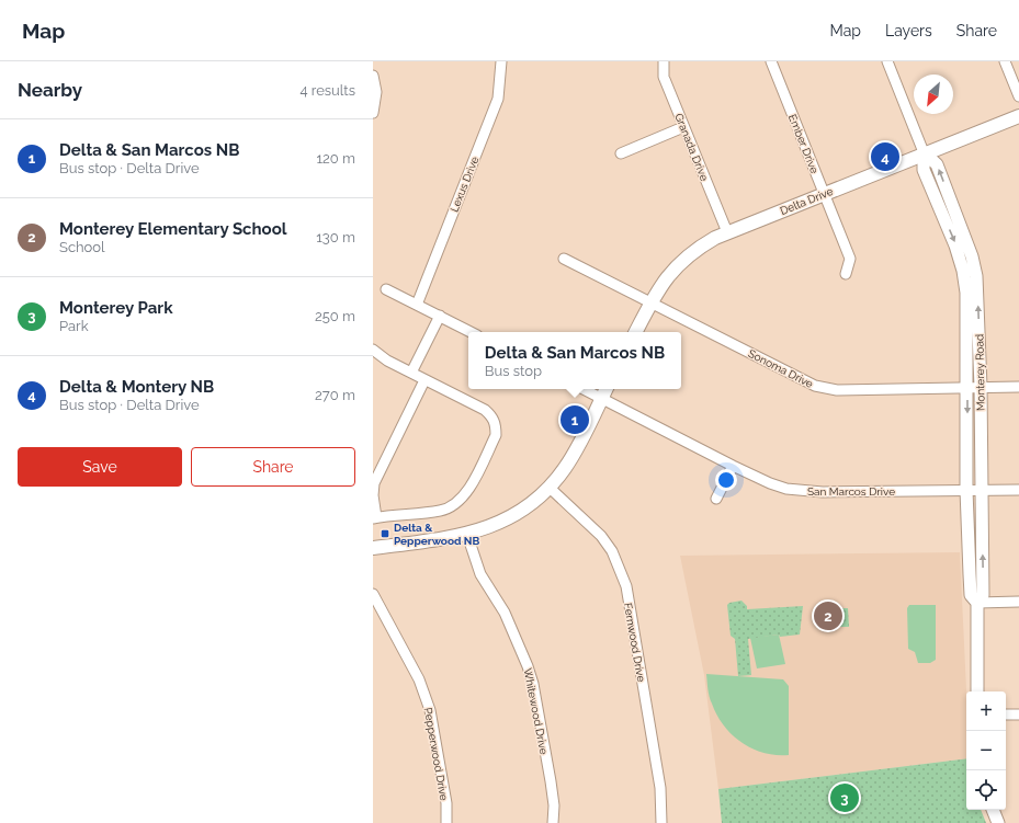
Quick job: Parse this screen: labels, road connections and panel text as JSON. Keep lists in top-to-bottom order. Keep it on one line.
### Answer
{"streets":{"main road":["Delta Drive"],"street":["Ember Drive","Granada Drive","Lexus Drive","Sonoma Drive","Monterey Road","San Marcos Drive","Fernwood Drive","Whitewood Drive","Pepperwood Drive"]},"crossings":[["Ember Drive","Delta Drive"],["Granada Drive","Delta Drive"],["Delta Drive","Sonoma Drive"],["Delta Drive","Monterey Road"],["Sonoma Drive","Monterey Road"],["Monterey Road","San Marcos Drive"]],"places":{"transit":["Delta & Pepperwood NB"]},"north":"bottom left","page":{"header":"Map","nav":["Map","Layers","Share"],"heading":["Nearby","4 results"],"list":[{"mark":"1","name":"Delta & San Marcos NB","note":"Bus stop · Delta Drive","value":"120 m"},{"mark":"2","name":"Monterey Elementary School","note":"School","value":"130 m"},{"mark":"3","name":"Monterey Park","note":"Park","value":"250 m"},{"mark":"4","name":"Delta & Montery NB","note":"Bus stop · Delta Drive","value":"270 m"}],"pins":["4","1","2","3"],"popup":["Delta & San Marcos NB","Bus stop"],"buttons":["Save","Share"],"map_buttons":["+","−"]}}
